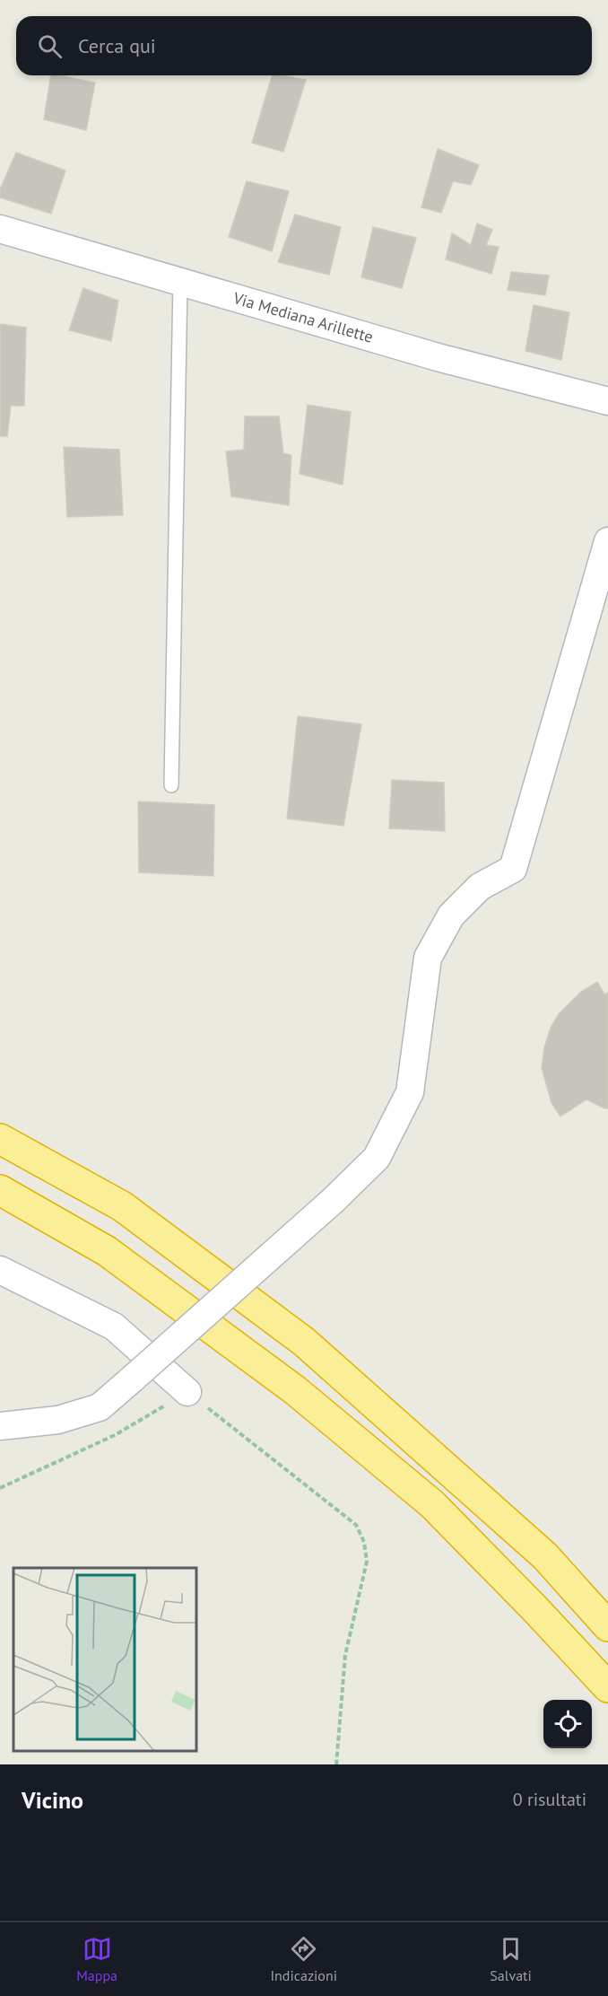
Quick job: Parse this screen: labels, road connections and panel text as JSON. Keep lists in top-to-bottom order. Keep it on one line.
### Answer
{"streets":{"street":["Via Mediana Arillette"]},"page":{"search":"Cerca qui","heading":["Vicino","0 risultati"],"nav":["Mappa","Indicazioni","Salvati"]}}
